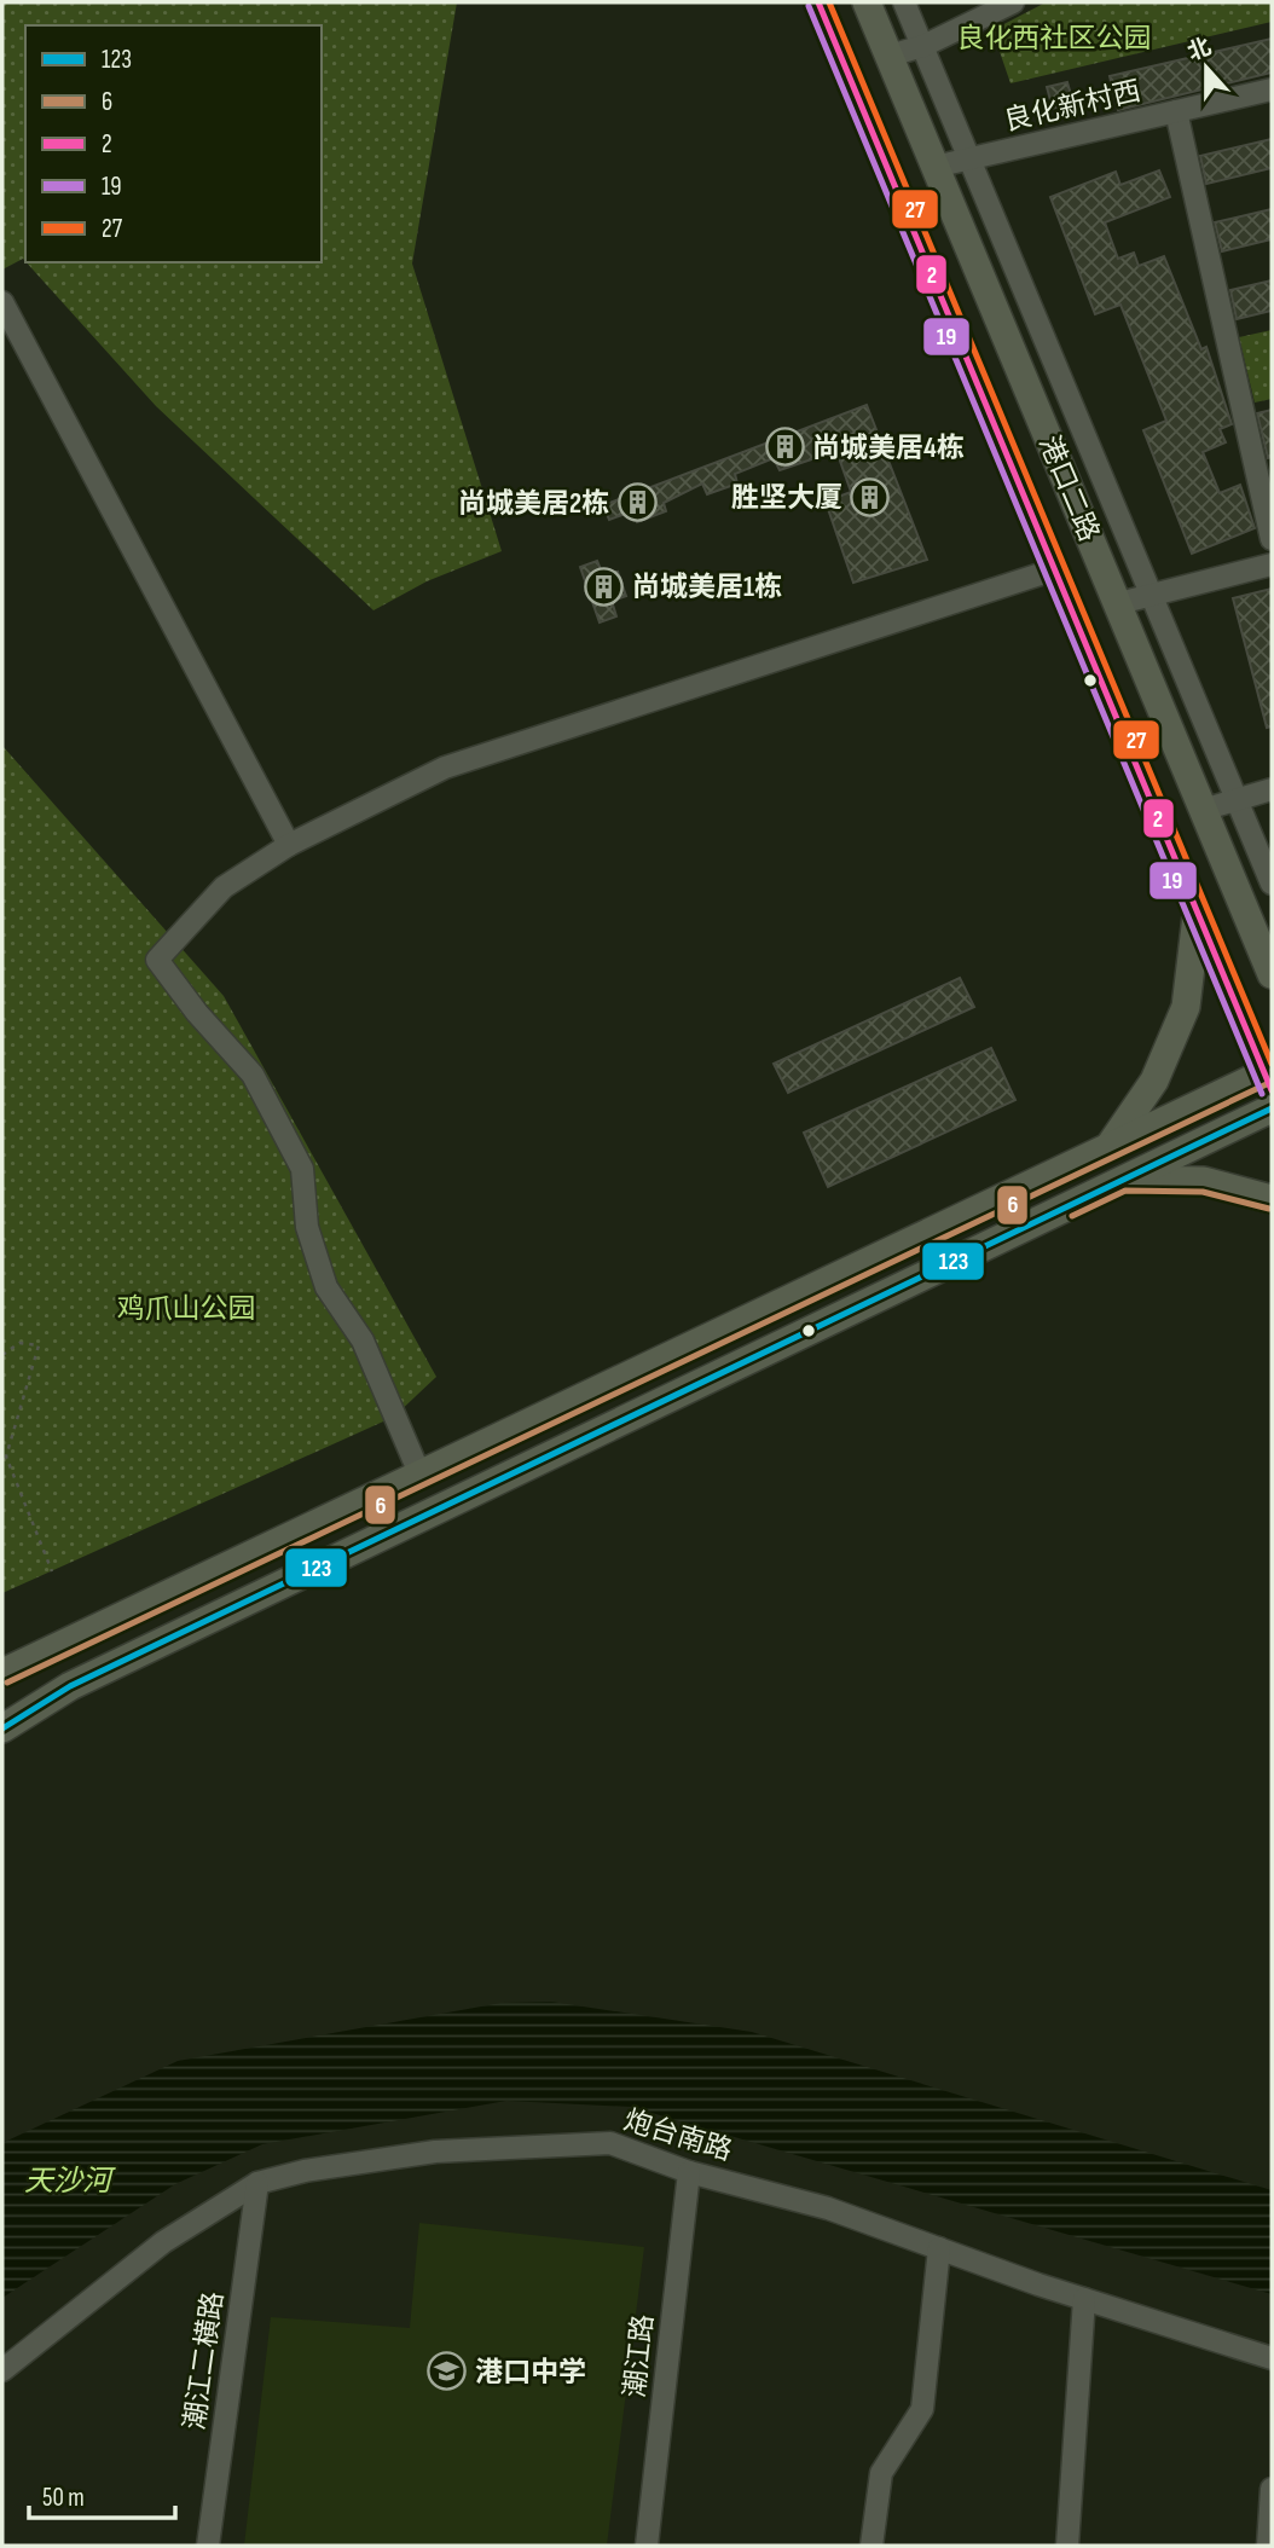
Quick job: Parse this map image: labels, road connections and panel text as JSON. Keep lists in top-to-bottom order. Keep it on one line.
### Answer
{"streets":{"main road":["港口二路"],"street":["良化新村西","炮台南路","潮江路","潮江二横路"]},"crossings":[["良化新村西","港口二路"],["炮台南路","潮江路"],["炮台南路","潮江二横路"]],"water":["天沙河"],"parks":["良化西社区公园","鸡爪山公园"],"places":{"building":["尚城美居4栋","胜坚大厦","尚城美居2栋","尚城美居1栋"],"school or university":["港口中学"]},"lines":["transit line 2","transit line 27","transit line 19","transit line 6","transit line 123"],"legend":["123","6","2","19","27"],"scale_bar":"50 m","north":"top"}
